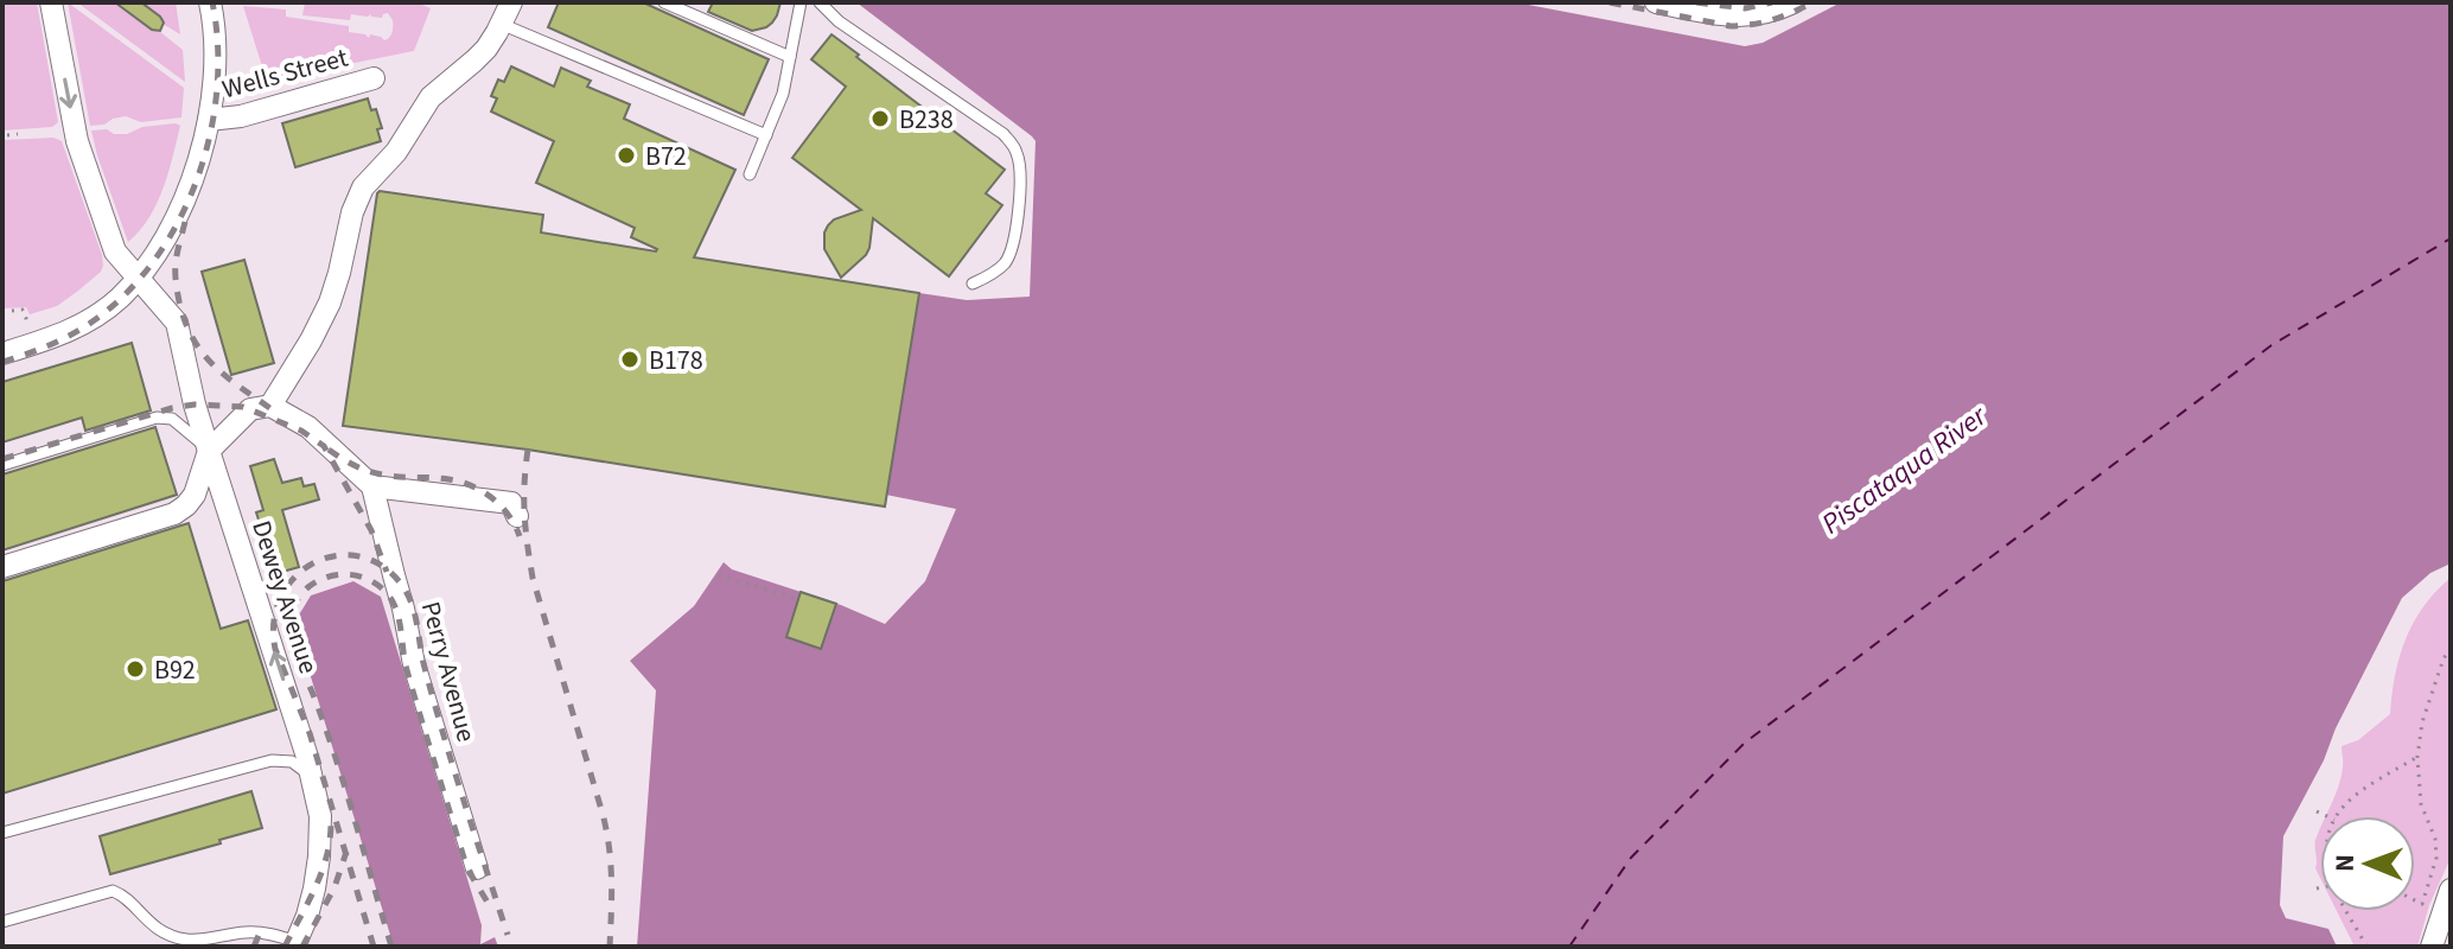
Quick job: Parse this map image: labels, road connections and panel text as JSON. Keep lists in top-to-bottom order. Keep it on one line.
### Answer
{"streets":{"street":["Wells Street","Dewey Avenue","Perry Avenue"]},"water":["Piscataqua River"],"places":["B238","B72","B178","B92"],"north":"left"}
